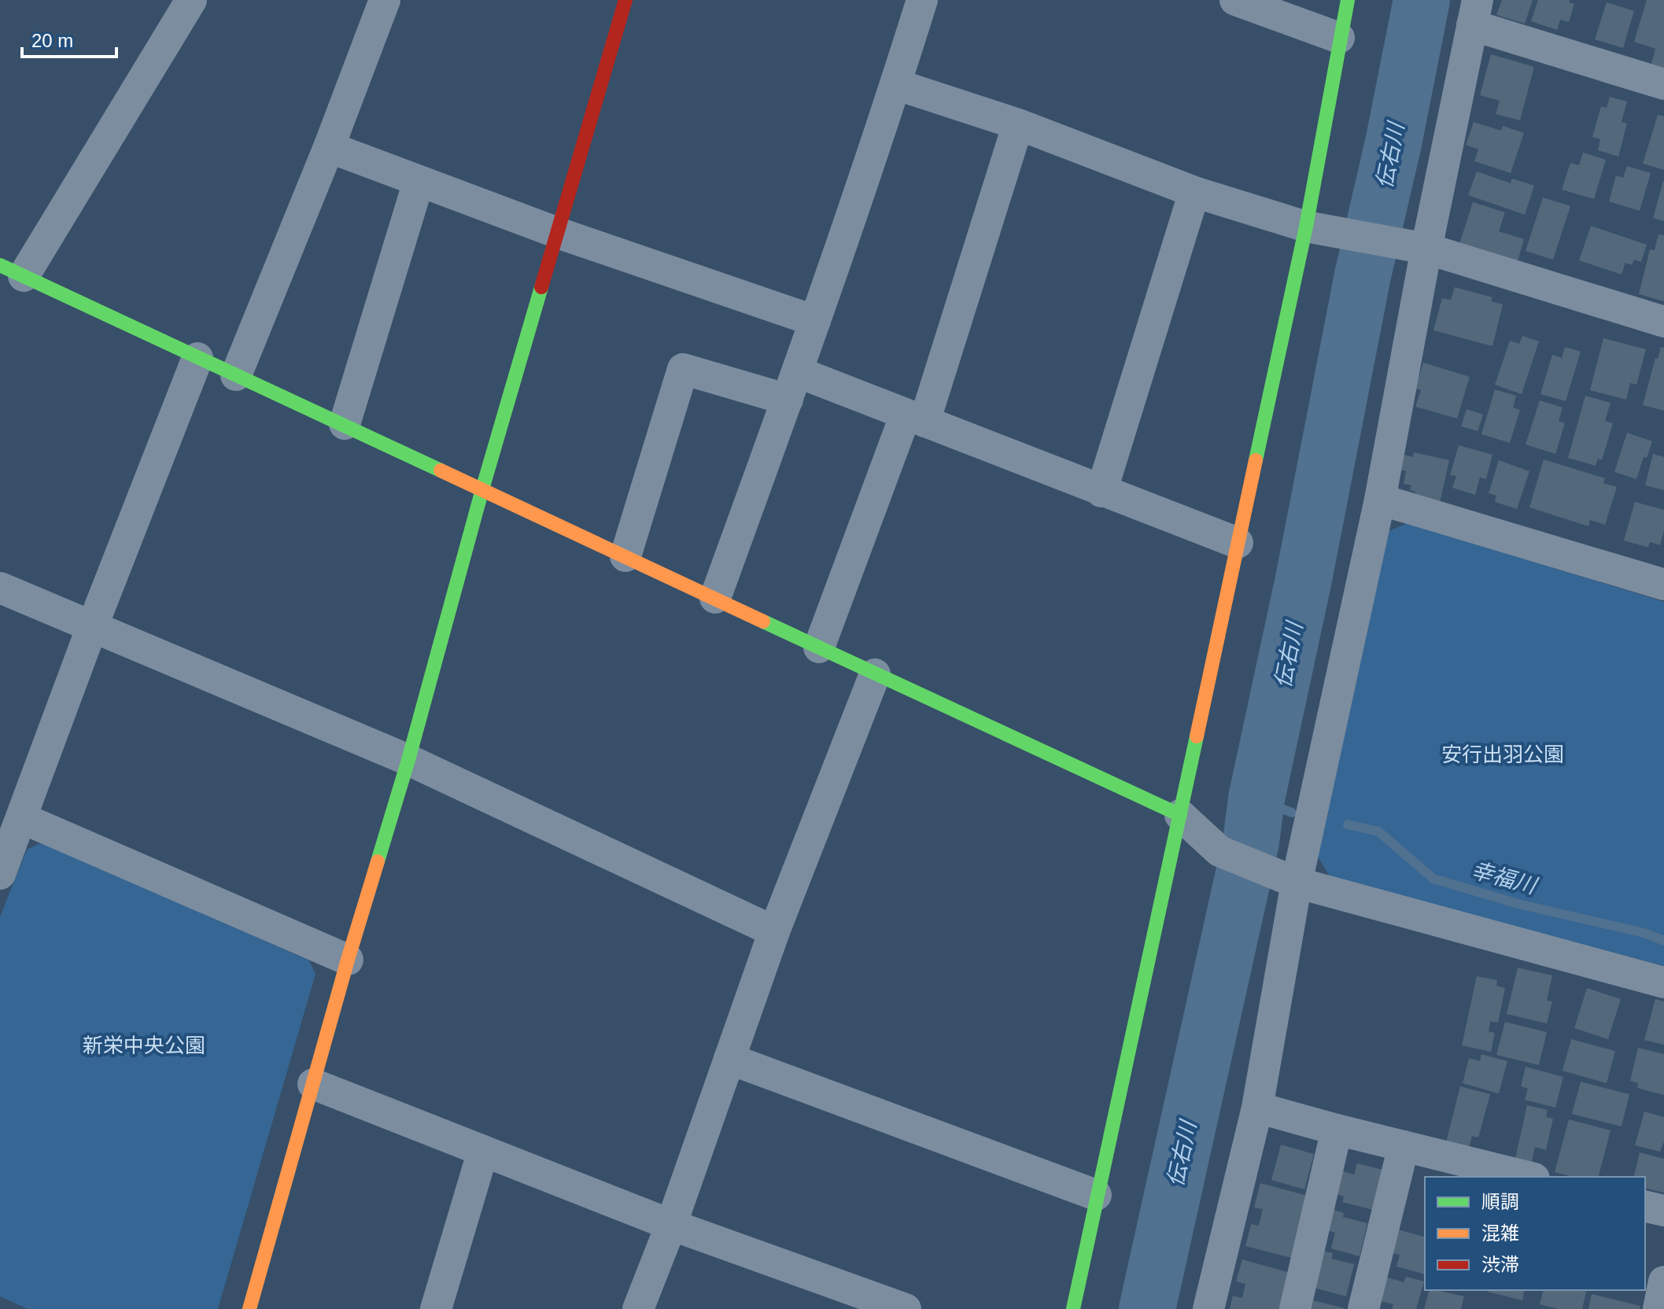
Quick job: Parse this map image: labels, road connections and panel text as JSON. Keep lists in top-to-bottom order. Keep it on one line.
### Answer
{"water":["伝右川","幸福川"],"parks":["安行出羽公園","新栄中央公園"],"legend":["順調","混雑","渋滞"],"scale_bar":"20 m"}
